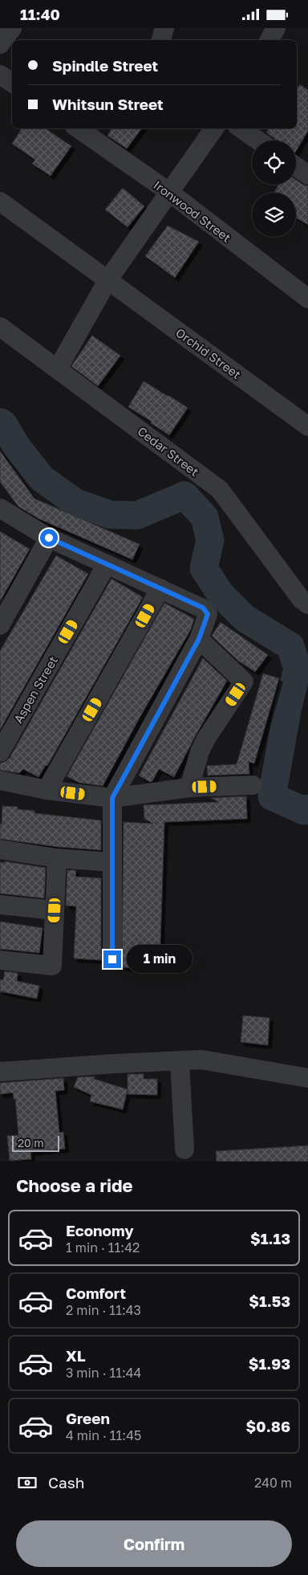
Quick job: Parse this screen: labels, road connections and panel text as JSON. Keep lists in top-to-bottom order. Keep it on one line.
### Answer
{"streets":{"street":["Ironwood Street","Orchid Street","Cedar Street","Aspen Street"]},"scale_bar":"20 m","page":{"status":"11:40","banner":["Spindle Street","Whitsun Street"],"bubble":"1 min","scale":"20 m","heading":"Choose a ride","list":[{"name":"Economy","note":"1 min · 11:42","value":"$1.13"},{"name":"Comfort","note":"2 min · 11:43","value":"$1.53"},{"name":"XL","note":"3 min · 11:44","value":"$1.93"},{"name":"Green","note":"4 min · 11:45","value":"$0.86"}],"pay":["Cash","240 m"],"buttons":"Confirm"}}
